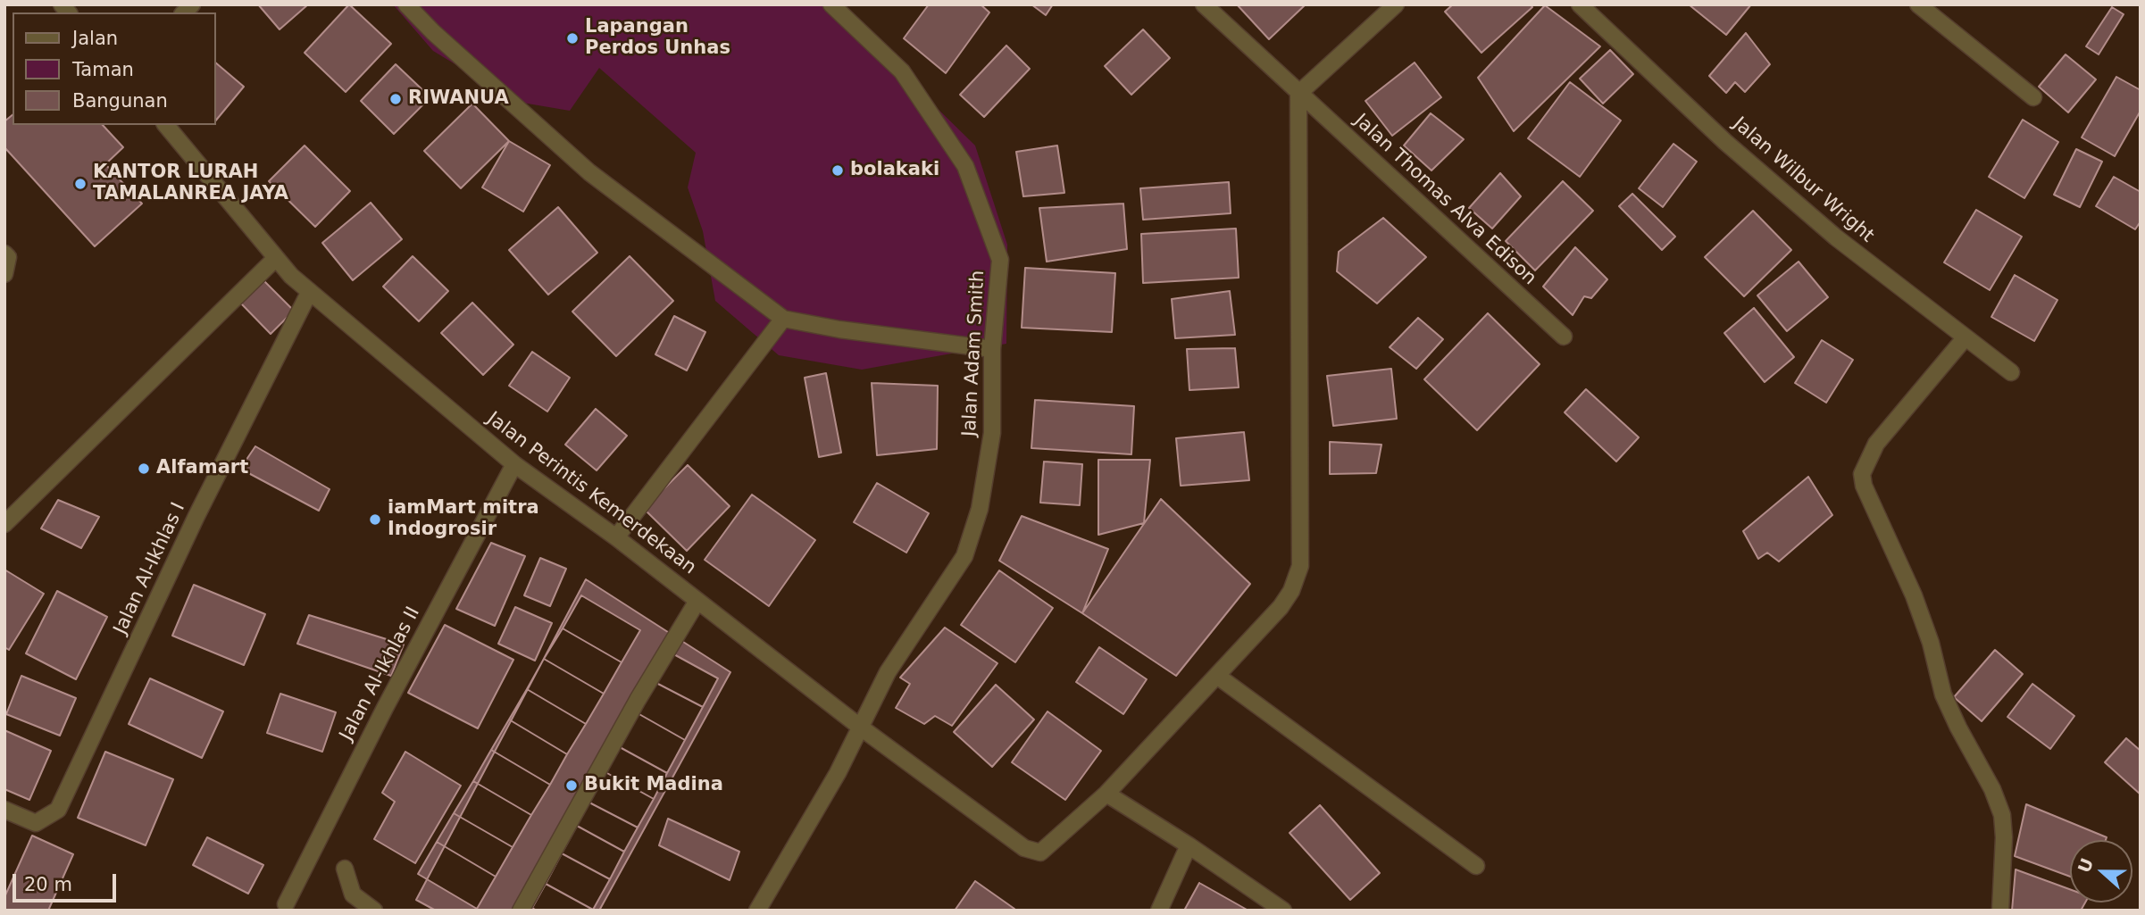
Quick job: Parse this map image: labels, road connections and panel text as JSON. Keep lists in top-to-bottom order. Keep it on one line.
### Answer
{"streets":{"street":["Jalan Wilbur Wright","Jalan Thomas Alva Edison","Jalan Adam Smith","Jalan Perintis Kemerdekaan","Jalan Al-Ikhlas I","Jalan Al-Ikhlas II"]},"crossings":[["Jalan Adam Smith","Jalan Perintis Kemerdekaan"],["Jalan Perintis Kemerdekaan","Jalan Al-Ikhlas I"],["Jalan Perintis Kemerdekaan","Jalan Al-Ikhlas II"]],"places":["Lapangan Perdos Unhas","RIWANUA","bolakaki","KANTOR LURAH TAMALANREA JAYA","Alfamart","iamMart mitra Indogrosir","Bukit Madina"],"legend":["Jalan","Taman","Bangunan"],"scale_bar":"20 m","north":"left"}
